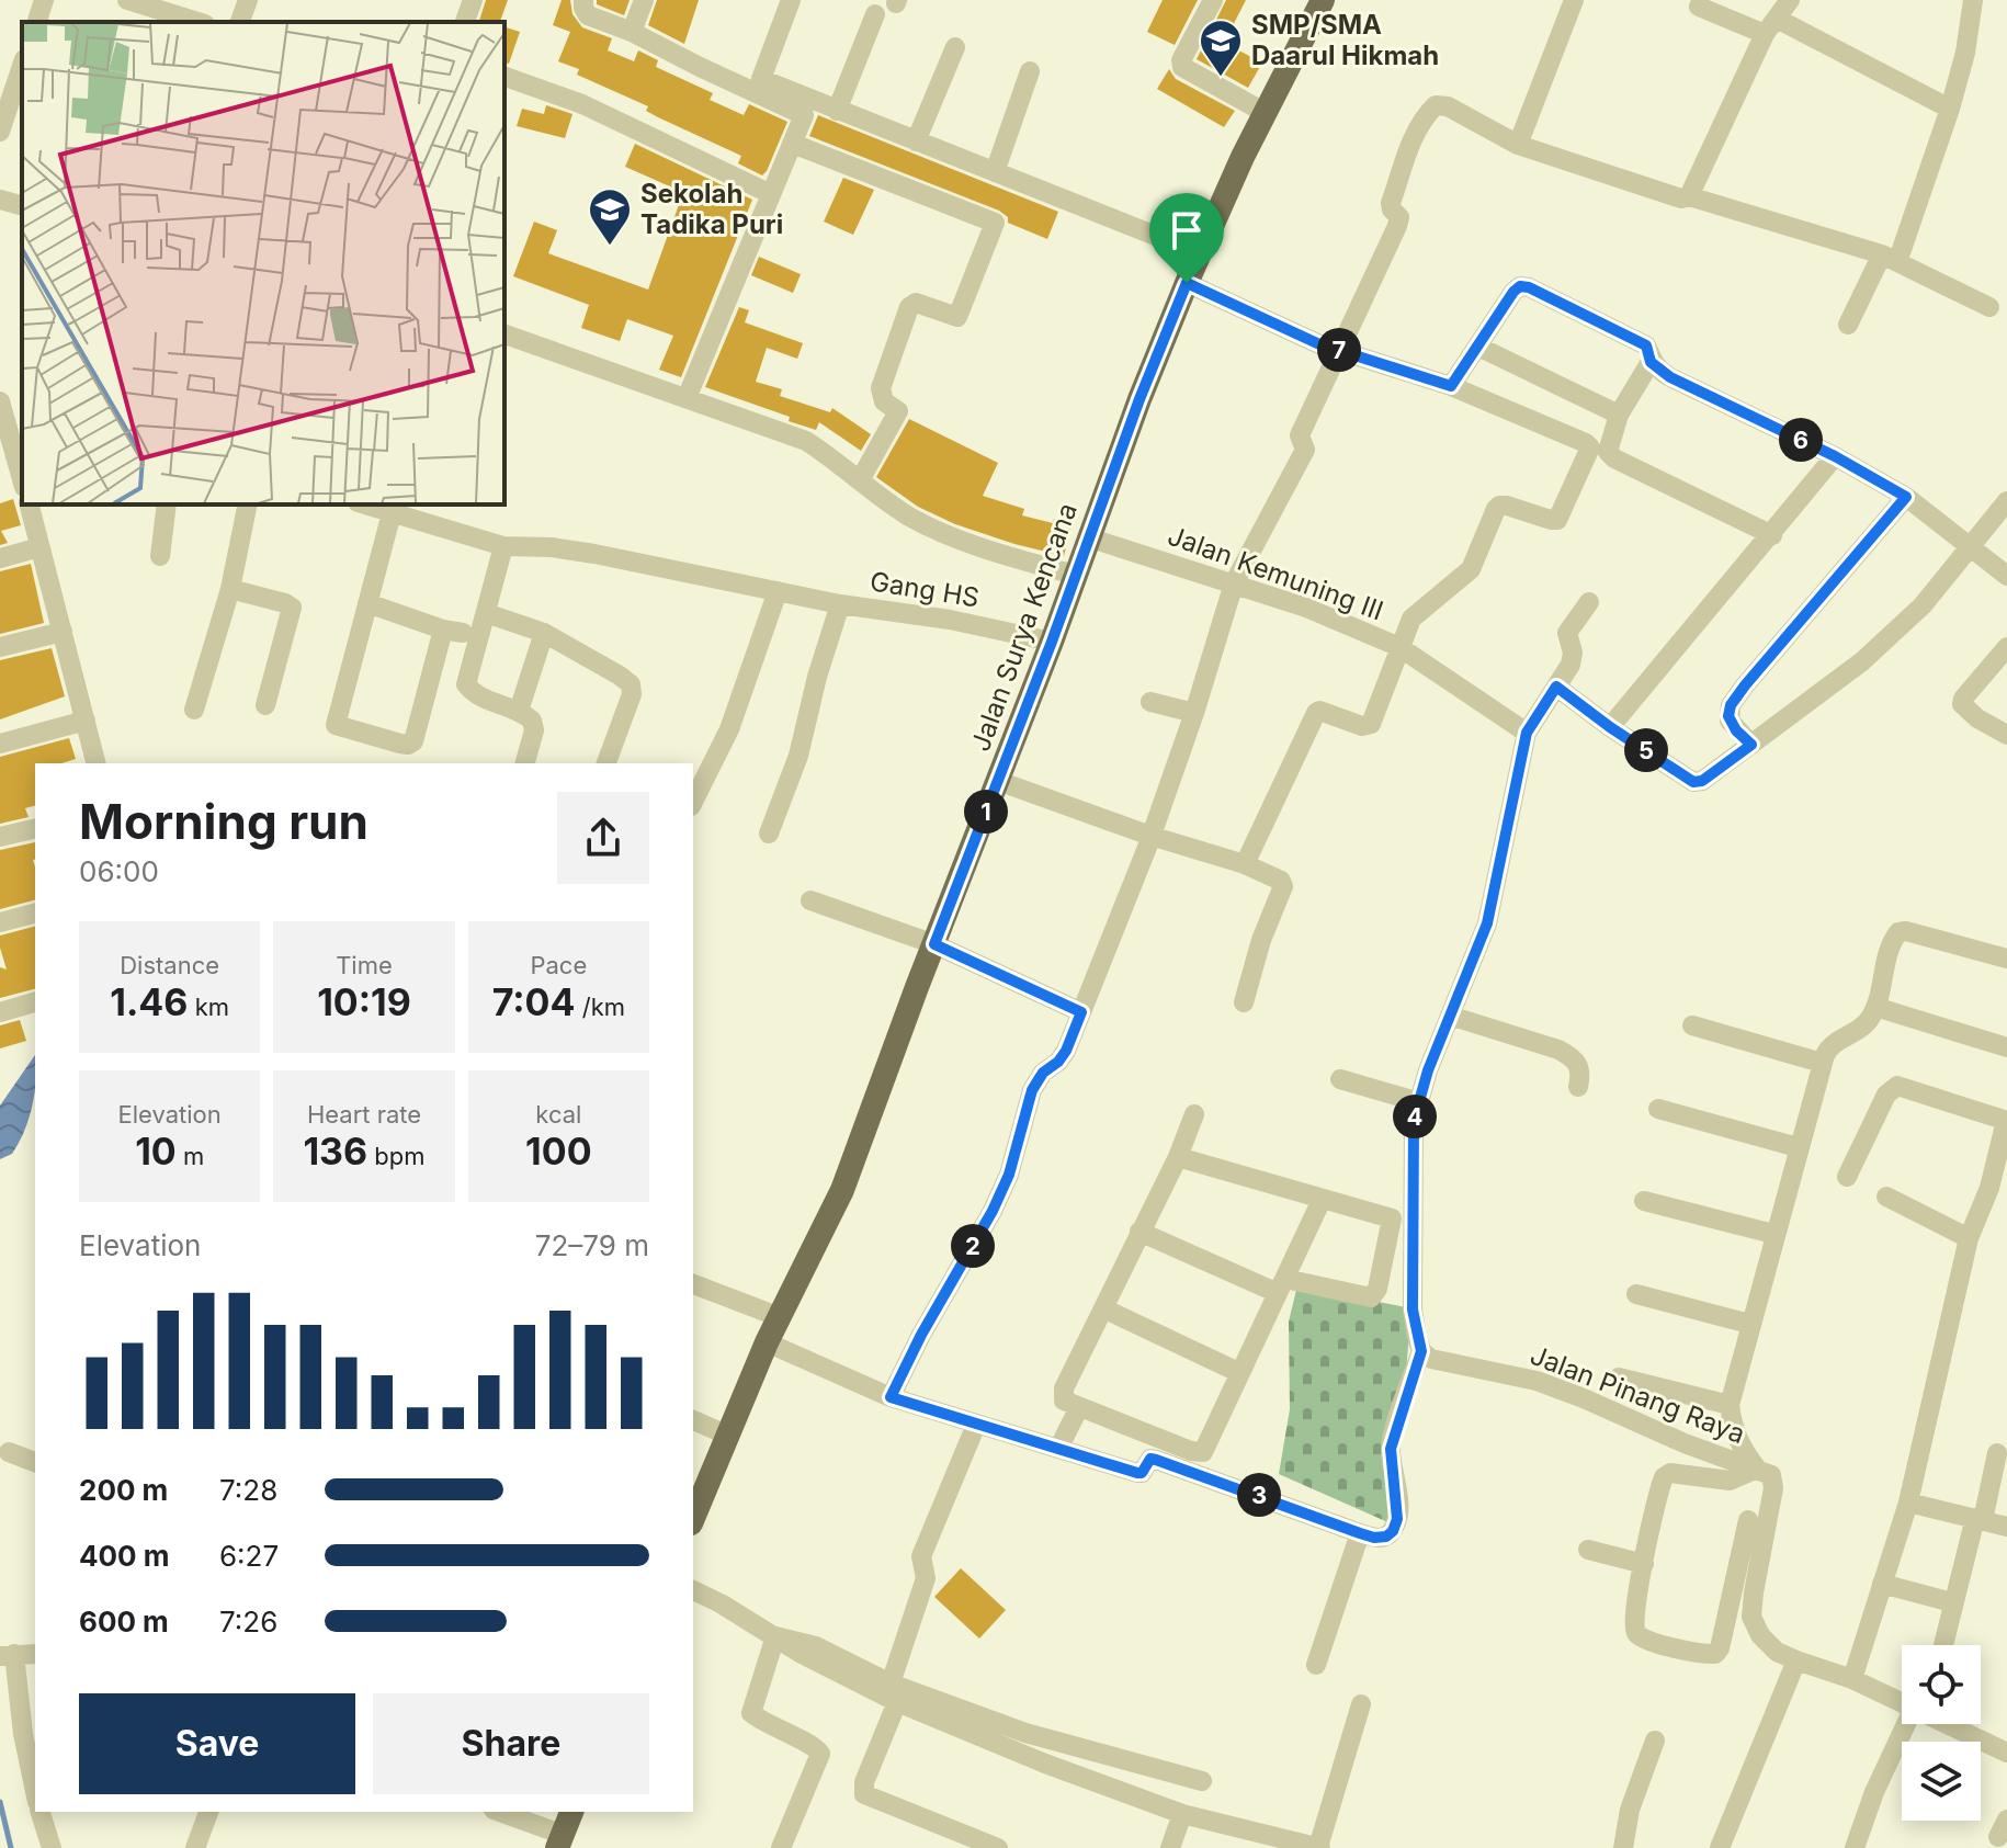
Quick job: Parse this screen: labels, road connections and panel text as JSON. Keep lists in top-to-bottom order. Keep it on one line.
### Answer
{"streets":{"main road":["Jalan Surya Kencana"],"street":["Jalan Kemuning III","Gang HS","Jalan Pinang Raya"]},"crossings":[["Jalan Kemuning III","Jalan Surya Kencana"],["Gang HS","Jalan Surya Kencana"]],"places":{"school or university":["SMP/SMA Daarul Hikmah","Sekolah Tadika Puri"]},"page":{"pins":["7","6","5","1","4","2","3"],"heading":["Morning run","06:00"],"stats":[["Distance","1.46 km"],["Time","10:19"],["Pace","7:04 /km"],["Elevation","10 m"],["Heart rate","136 bpm"],["kcal","100"]],"chart":["Elevation","72–79 m"],"list":[{"name":"200 m","note":"7:28"},{"name":"400 m","note":"6:27"},{"name":"600 m","note":"7:26"}],"buttons":["Save","Share"]}}
